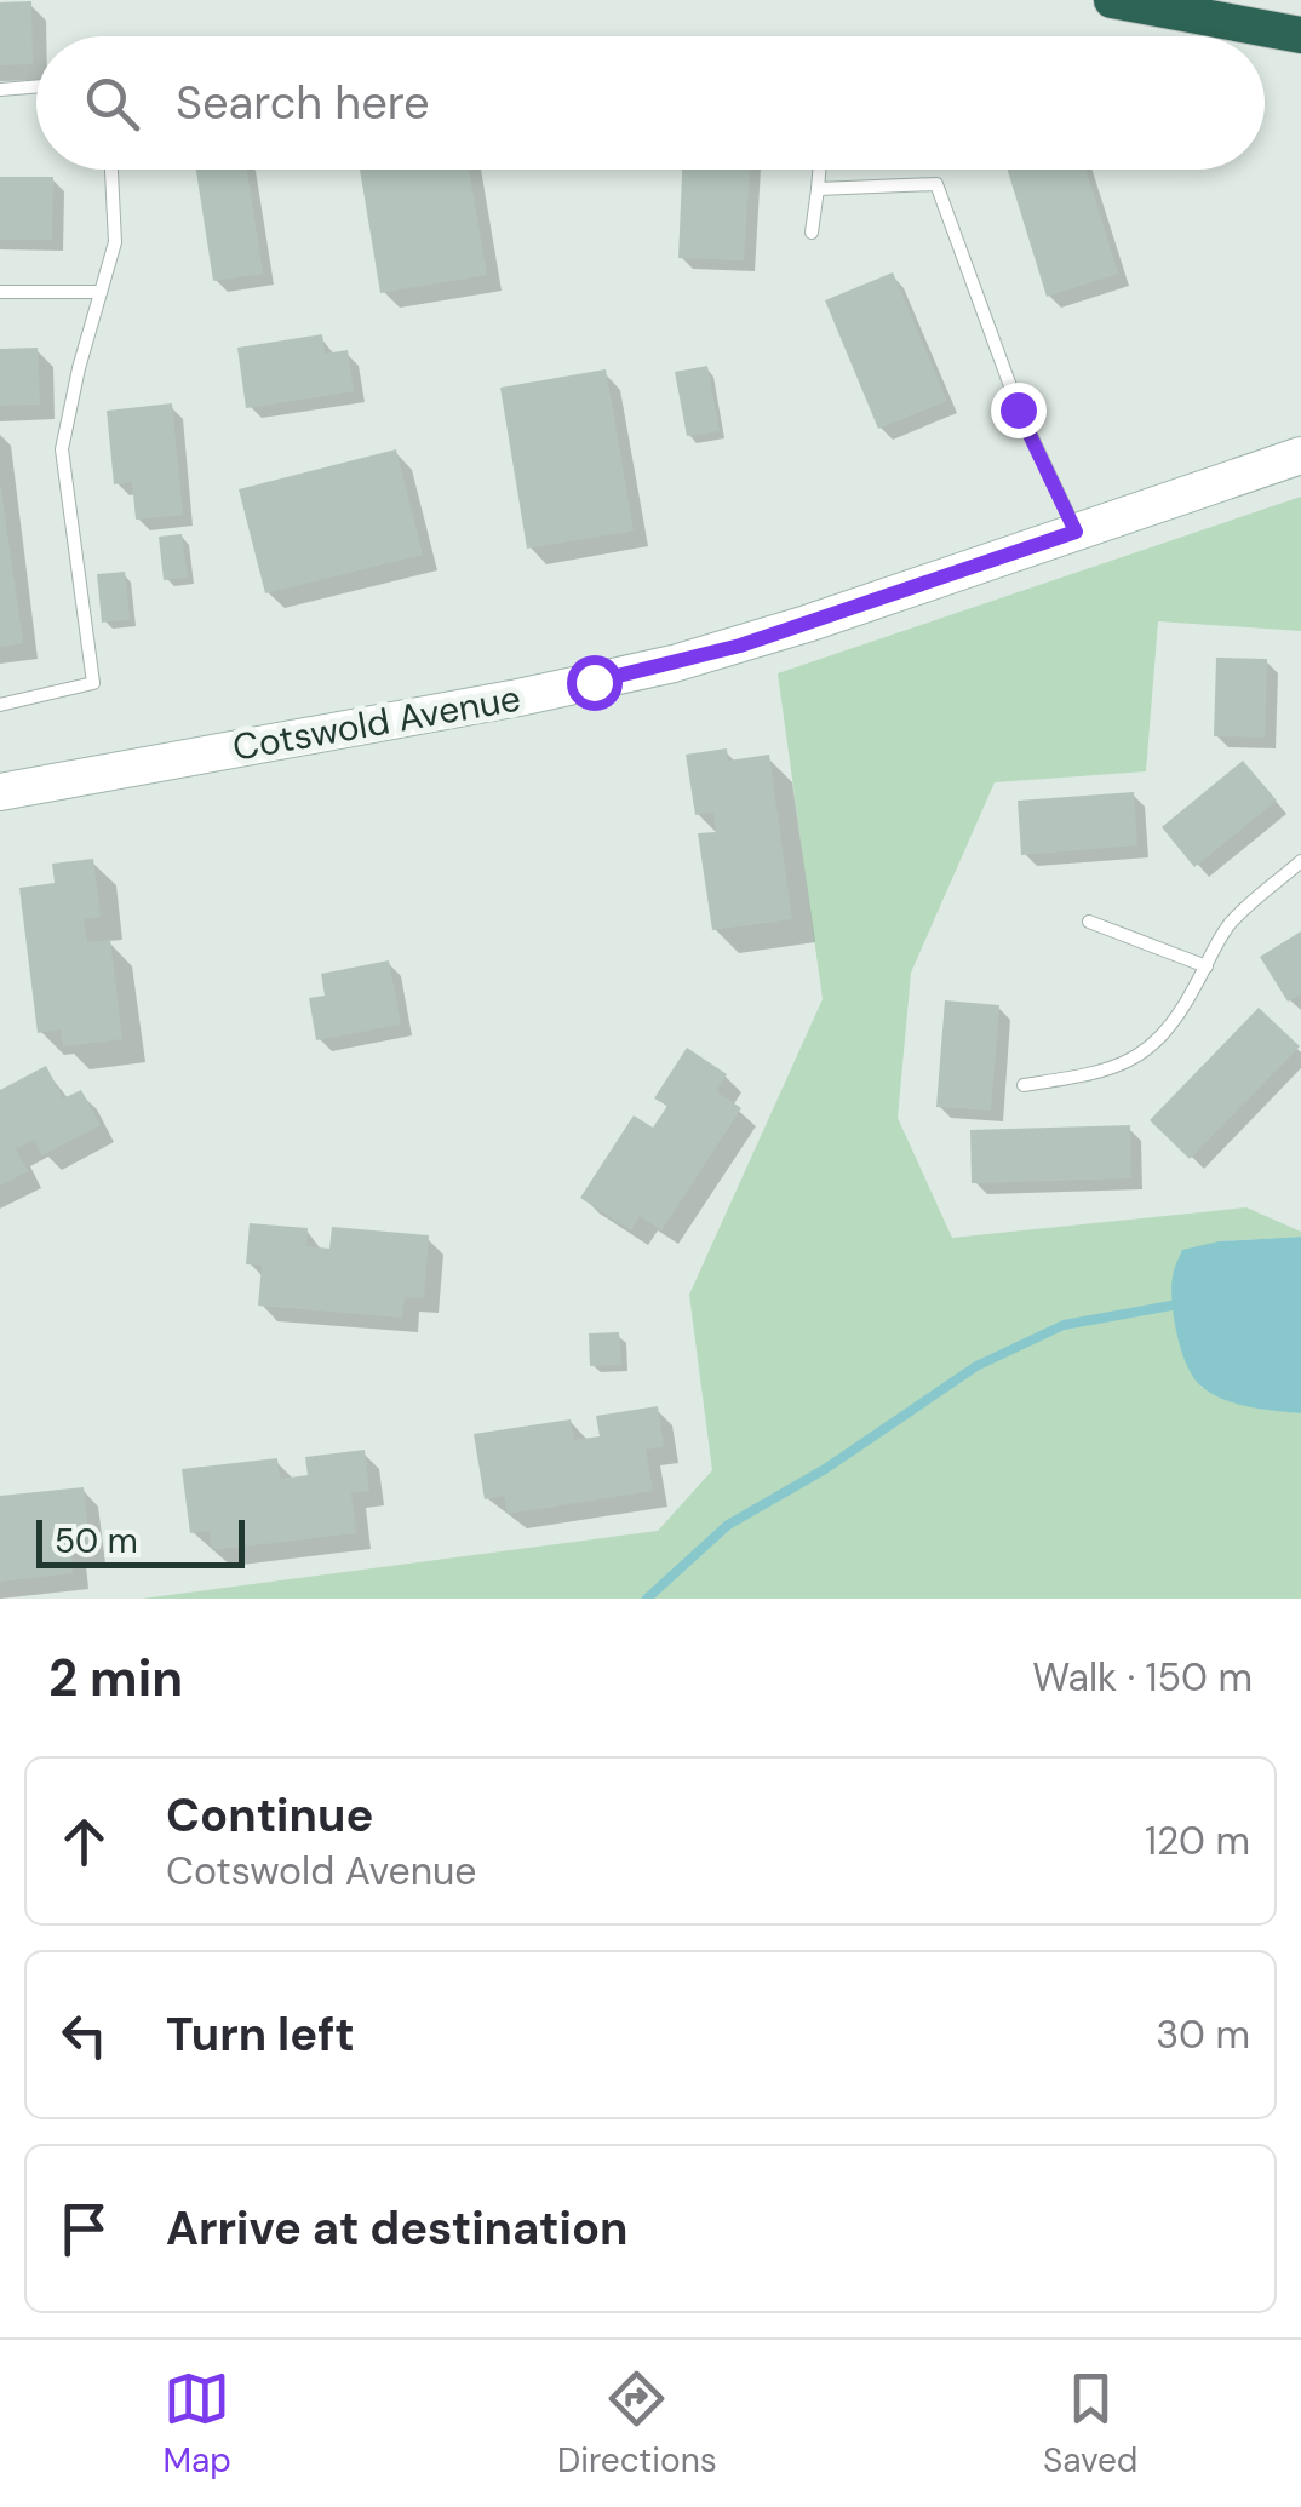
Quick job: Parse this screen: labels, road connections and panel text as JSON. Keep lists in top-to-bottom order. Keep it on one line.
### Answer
{"streets":{"street":["Cotswold Avenue"]},"scale_bar":"50 m","page":{"search":"Search here","scale":"50 m","heading":["2 min","Walk · 150 m"],"list":[["Continue","Cotswold Avenue","120 m"],["Turn left","30 m"],"Arrive at destination"],"nav":["Map","Directions","Saved"]}}
